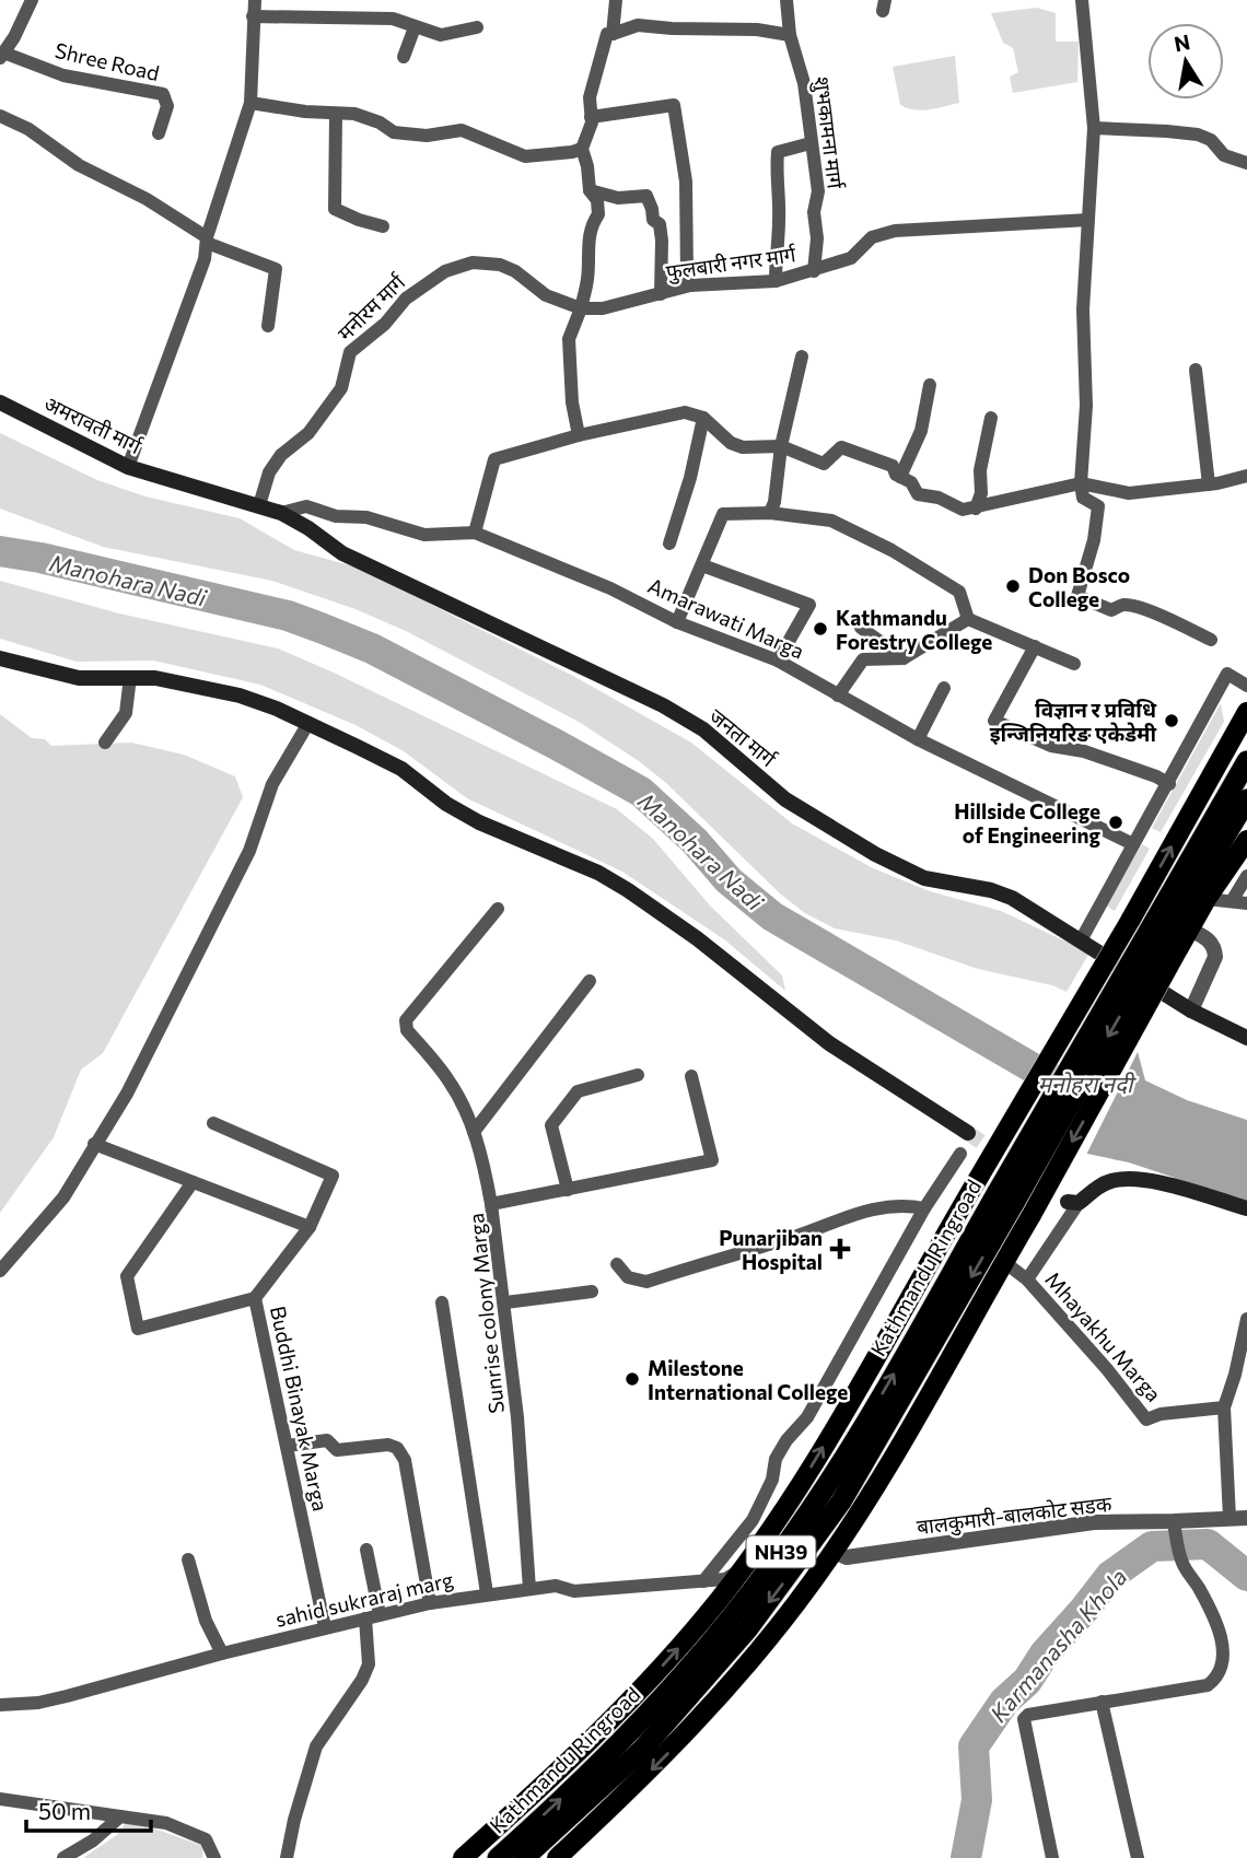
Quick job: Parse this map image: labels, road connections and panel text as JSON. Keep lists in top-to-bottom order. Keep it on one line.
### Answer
{"streets":{"highway":["Kathmandu Ringroad","NH39"],"main road":["अमरावती मार्ग","जनता मार्ग"],"street":["Shree Road","शुभकामना मार्ग","फुलबारी नगर मार्ग","मनोरम मार्ग","Amarawati Marga","Sunrise colony Marga","Mhayakhu Marga","Buddhi Binayak Marga","बालकुमारी-बालकोट सडक","sahid sukraraj marg"]},"crossings":[["शुभकामना मार्ग","फुलबारी नगर मार्ग"],["फुलबारी नगर मार्ग","मनोरम मार्ग"],["मनोरम मार्ग","अमरावती मार्ग"],["मनोरम मार्ग","जनता मार्ग"],["अमरावती मार्ग","जनता मार्ग"],["Amarawati Marga","जनता मार्ग"],["Sunrise colony Marga","sahid sukraraj marg"],["Buddhi Binayak Marga","sahid sukraraj marg"]],"water":["Manohara Nadi","मनोहरा नदी","Karmanasha Khola"],"places":{"other":["Don Bosco College","Kathmandu Forestry College","विज्ञान र प्रविधि इन्जिनियरिङ एकेडेमी","Hillside College of Engineering","Milestone International College"],"health":["Punarjiban Hospital"]},"scale_bar":"50 m","north":"top"}
